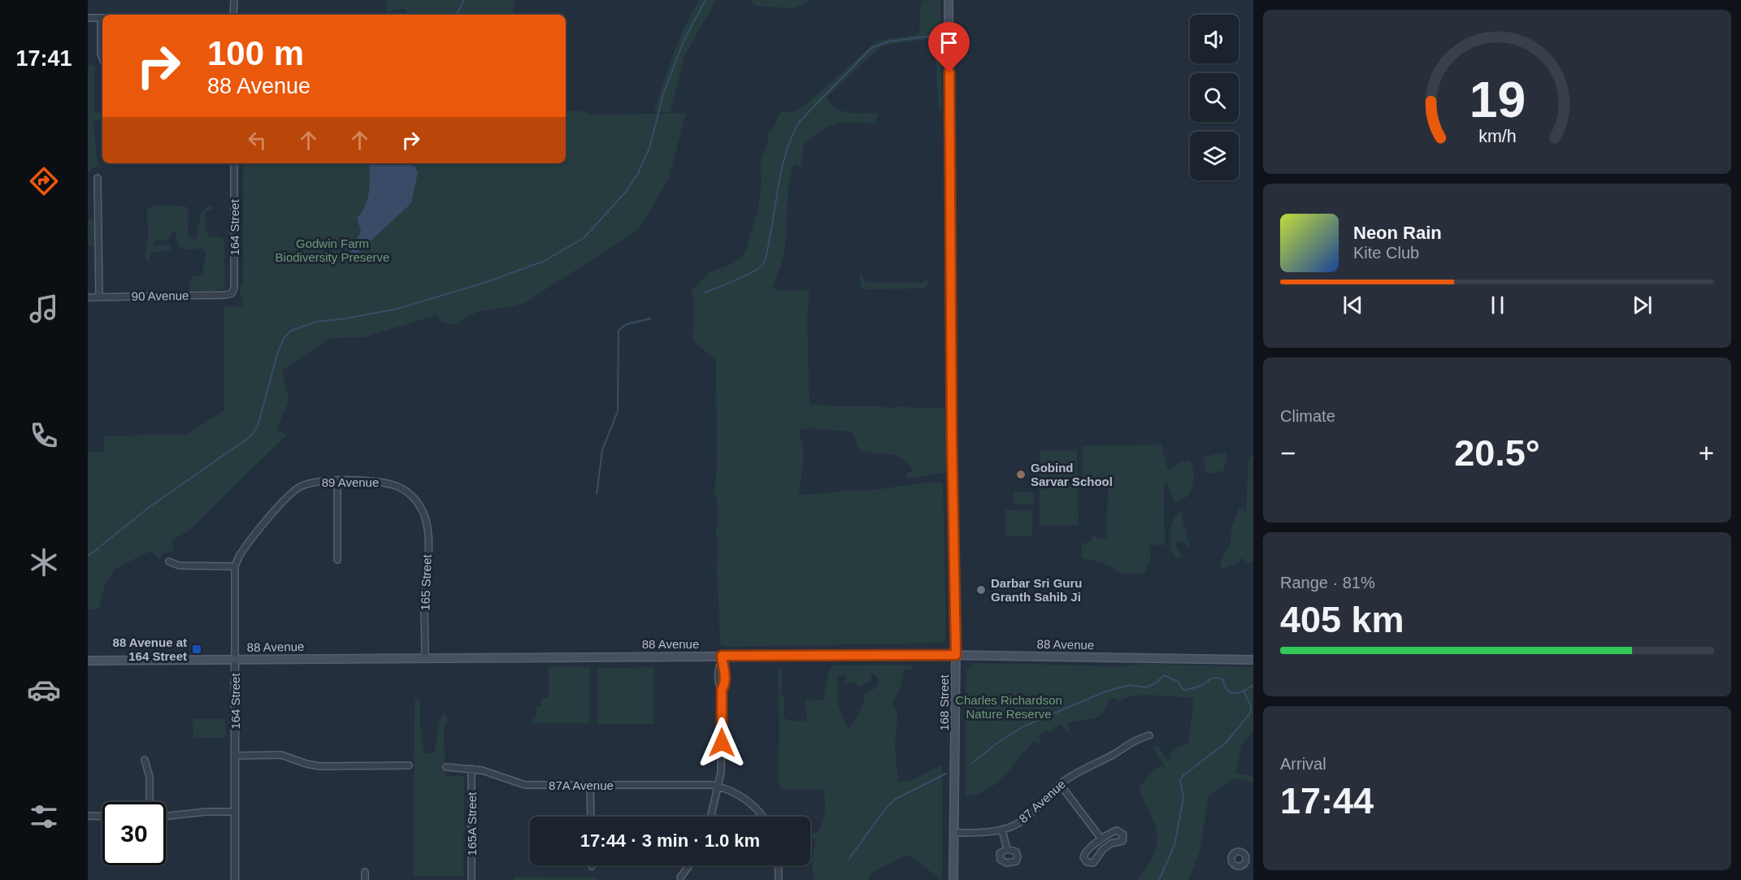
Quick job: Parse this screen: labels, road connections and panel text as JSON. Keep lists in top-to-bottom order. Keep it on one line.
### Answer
{"streets":{"main road":["88 Avenue","168 Street"],"street":["164 Street","90 Avenue","89 Avenue","165 Street","87A Avenue","87 Avenue","165A Street"]},"crossings":[["164 Street","90 Avenue"],["164 Street","89 Avenue"],["164 Street","88 Avenue"],["89 Avenue","165 Street"],["165 Street","88 Avenue"],["88 Avenue","168 Street"],["168 Street","87 Avenue"],["87A Avenue","165A Street"]],"parks":["Godwin Farm Biodiversity Preserve","Charles Richardson Nature Reserve"],"places":{"other":["Gobind Sarvar School","Darbar Sri Guru Granth Sahib Ji"],"transit":["88 Avenue at 164 Street"]},"page":{"tabs":"17:41","turn":["100 m","88 Avenue"],"song":["Neon Rain","Kite Club"],"tile":["Climate",["Range · 81%","405 km"],["Arrival","17:44"]],"heat":["−","20.5°","+"],"limit":"30","trip":"17:44 · 3 min · 1.0 km","gauge":["19","km/h"]}}
